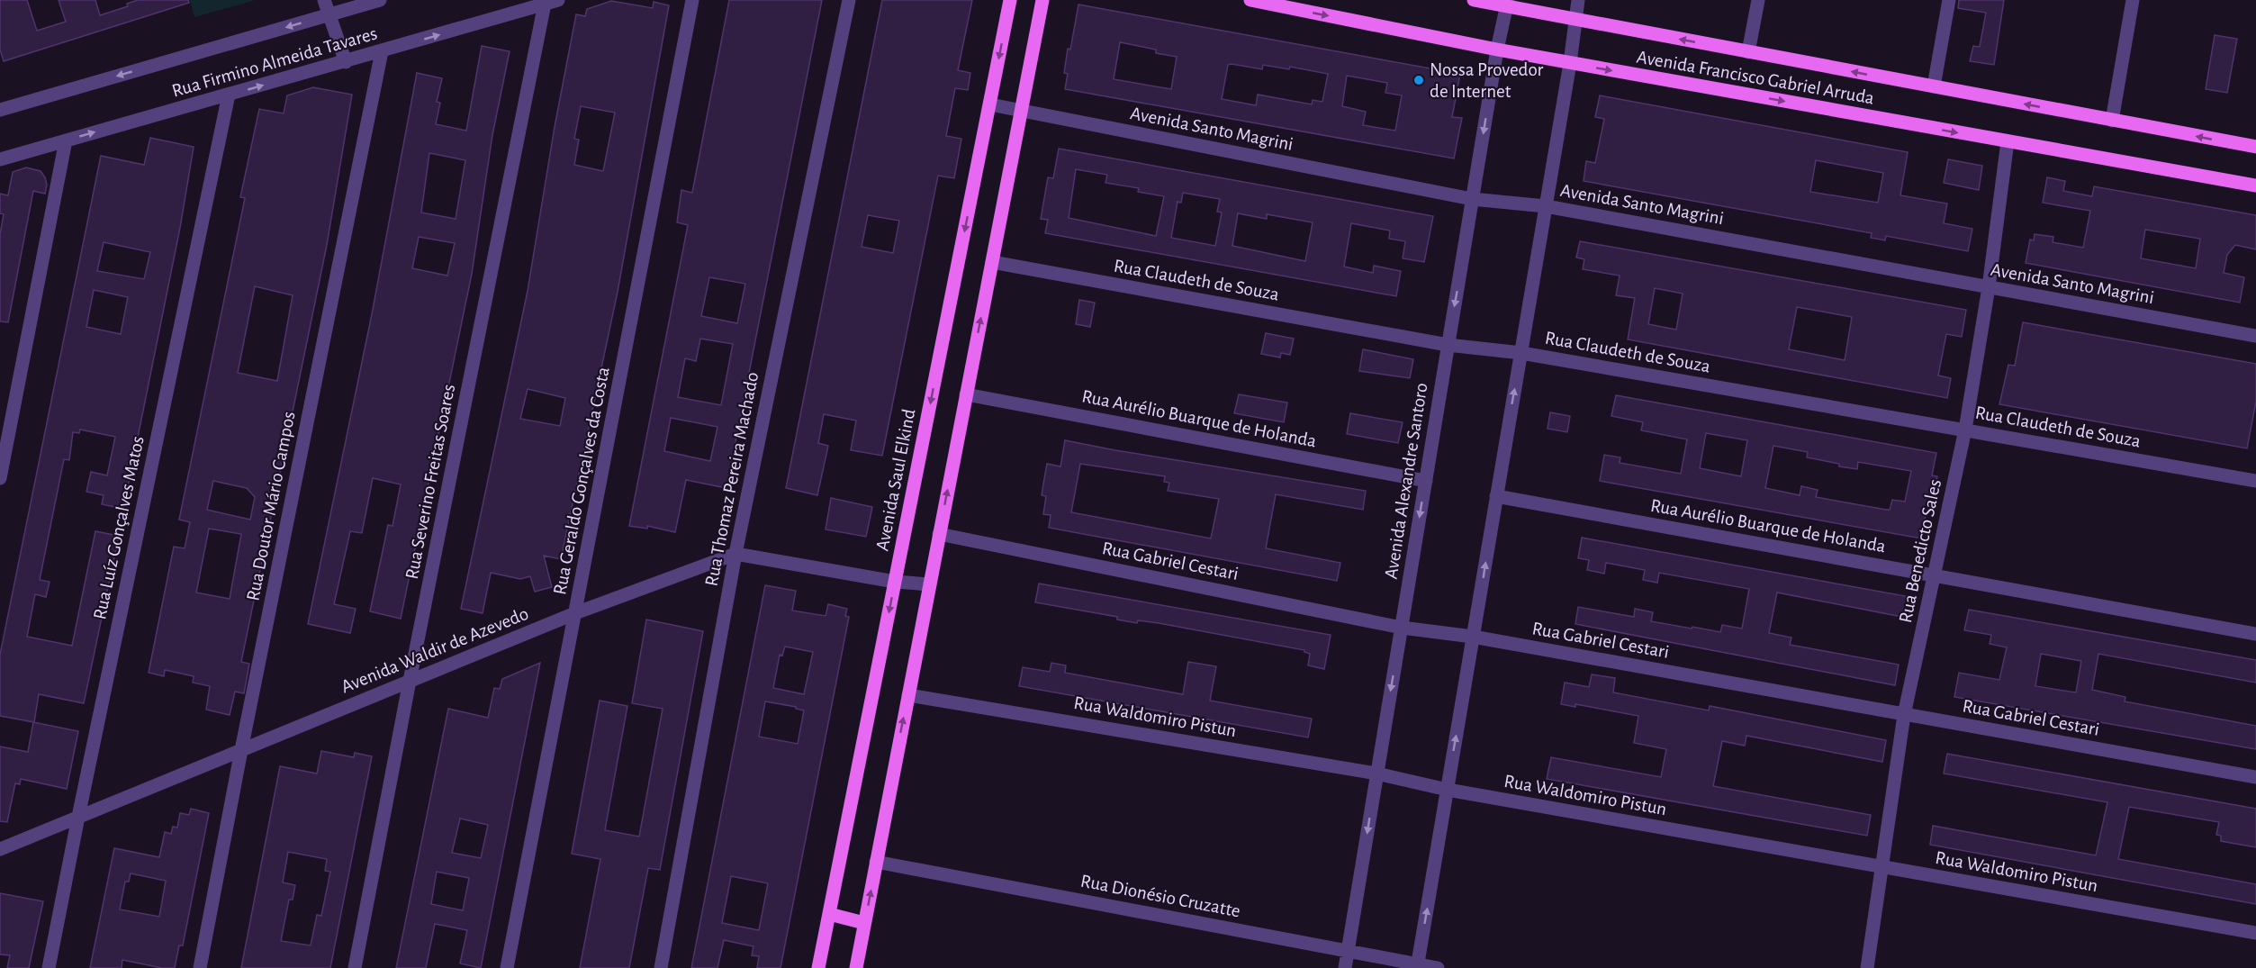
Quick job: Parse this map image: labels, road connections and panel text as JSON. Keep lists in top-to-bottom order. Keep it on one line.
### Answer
{"streets":{"main road":["Avenida Francisco Gabriel Arruda","Avenida Saul Elkind"],"street":["Rua Firmino Almeida Tavares","Avenida Santo Magrini","Rua Claudeth de Souza","Rua Aurélio Buarque de Holanda","Rua Thomaz Pereira Machado","Rua Geraldo Gonçalves da Costa","Avenida Alexandre Santoro","Rua Severino Freitas Soares","Rua Doutor Mário Campos","Rua Luíz Gonçalves Matos","Rua Benedicto Sales","Rua Gabriel Cestari","Avenida Waldir de Azevedo","Rua Waldomiro Pistun","Rua Dionésio Cruzatte"]},"crossings":[["Rua Firmino Almeida Tavares","Rua Severino Freitas Soares"],["Rua Firmino Almeida Tavares","Rua Doutor Mário Campos"],["Rua Firmino Almeida Tavares","Rua Luíz Gonçalves Matos"],["Avenida Francisco Gabriel Arruda","Avenida Alexandre Santoro"],["Avenida Francisco Gabriel Arruda","Rua Benedicto Sales"],["Avenida Santo Magrini","Avenida Saul Elkind"],["Avenida Santo Magrini","Avenida Alexandre Santoro"],["Avenida Santo Magrini","Rua Benedicto Sales"],["Rua Claudeth de Souza","Avenida Alexandre Santoro"],["Rua Claudeth de Souza","Rua Benedicto Sales"],["Rua Aurélio Buarque de Holanda","Avenida Alexandre Santoro"],["Rua Aurélio Buarque de Holanda","Rua Benedicto Sales"],["Rua Thomaz Pereira Machado","Avenida Waldir de Azevedo"],["Rua Geraldo Gonçalves da Costa","Avenida Waldir de Azevedo"],["Avenida Alexandre Santoro","Rua Gabriel Cestari"],["Avenida Alexandre Santoro","Rua Waldomiro Pistun"],["Avenida Alexandre Santoro","Rua Dionésio Cruzatte"],["Rua Severino Freitas Soares","Avenida Waldir de Azevedo"],["Rua Doutor Mário Campos","Avenida Waldir de Azevedo"],["Rua Luíz Gonçalves Matos","Avenida Waldir de Azevedo"],["Rua Benedicto Sales","Rua Gabriel Cestari"],["Rua Benedicto Sales","Rua Waldomiro Pistun"]],"places":["Nossa Provedor de Internet"]}
